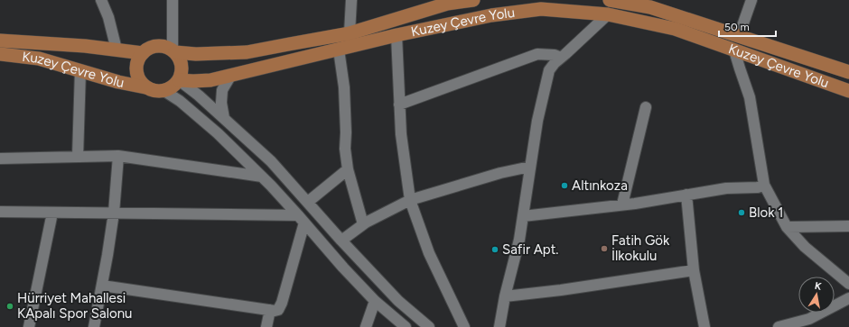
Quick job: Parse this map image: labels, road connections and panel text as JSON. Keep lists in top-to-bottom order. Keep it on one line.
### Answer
{"streets":{"main road":["Kuzey Çevre Yolu"]},"places":["Altınkoza","Blok 1","Fatih Gök İlkokulu","Safir Apt.","Hürriyet Mahallesi KApalı Spor Salonu"],"scale_bar":"50 m","north":"top"}
